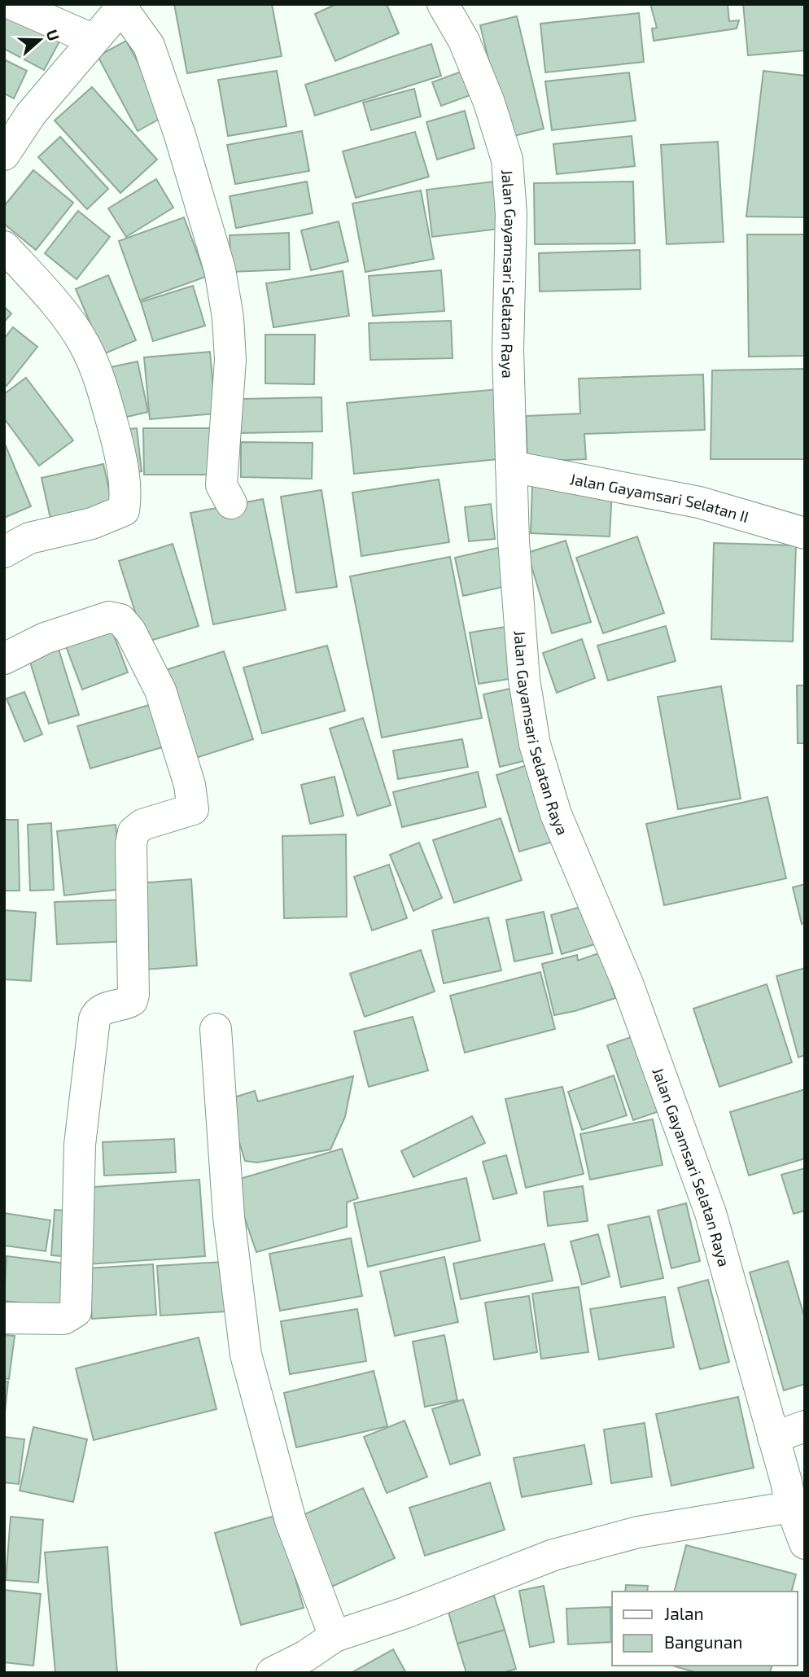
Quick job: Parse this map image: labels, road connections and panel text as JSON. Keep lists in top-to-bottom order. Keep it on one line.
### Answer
{"streets":{"street":["Jalan Gayamsari Selatan Raya","Jalan Gayamsari Selatan II"]},"crossings":[["Jalan Gayamsari Selatan Raya","Jalan Gayamsari Selatan II"]],"legend":["Jalan","Bangunan"],"north":"right"}
